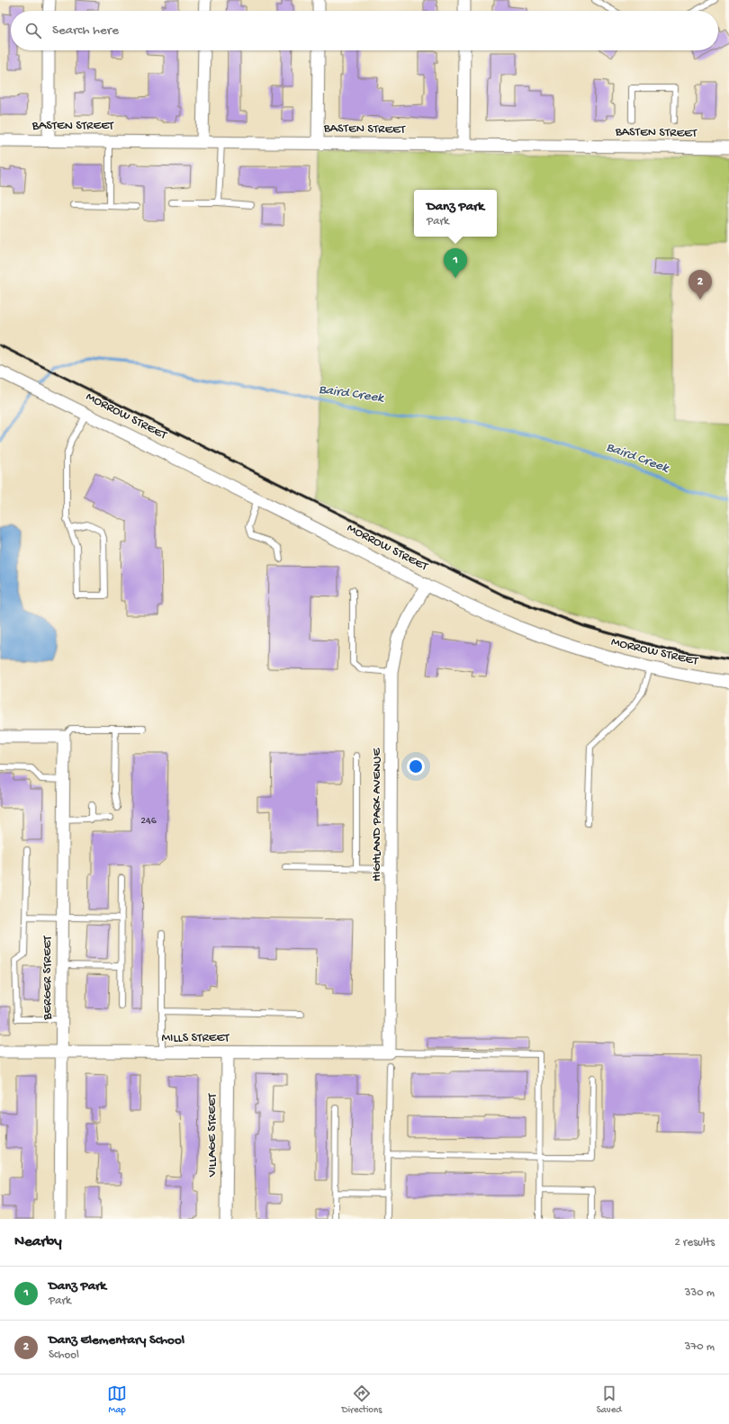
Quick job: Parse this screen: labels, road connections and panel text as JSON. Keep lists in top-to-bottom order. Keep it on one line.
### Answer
{"streets":{"street":["BASTEN STREET","MORROW STREET","HIGHLAND PARK AVENUE","BERGER STREET","MILLS STREET","VILLAGE STREET"]},"crossings":[["MORROW STREET","HIGHLAND PARK AVENUE"],["HIGHLAND PARK AVENUE","MILLS STREET"],["BERGER STREET","MILLS STREET"],["MILLS STREET","VILLAGE STREET"]],"water":["Baird Creek"],"house_numbers":["246"],"page":{"search":"Search here","popup":["Danz Park","Park"],"pins":["1","2"],"heading":["Nearby","2 results"],"list":[{"mark":"1","name":"Danz Park","note":"Park","value":"330 m"},{"mark":"2","name":"Danz Elementary School","note":"School","value":"370 m"}],"nav":["Map","Directions","Saved"]}}
